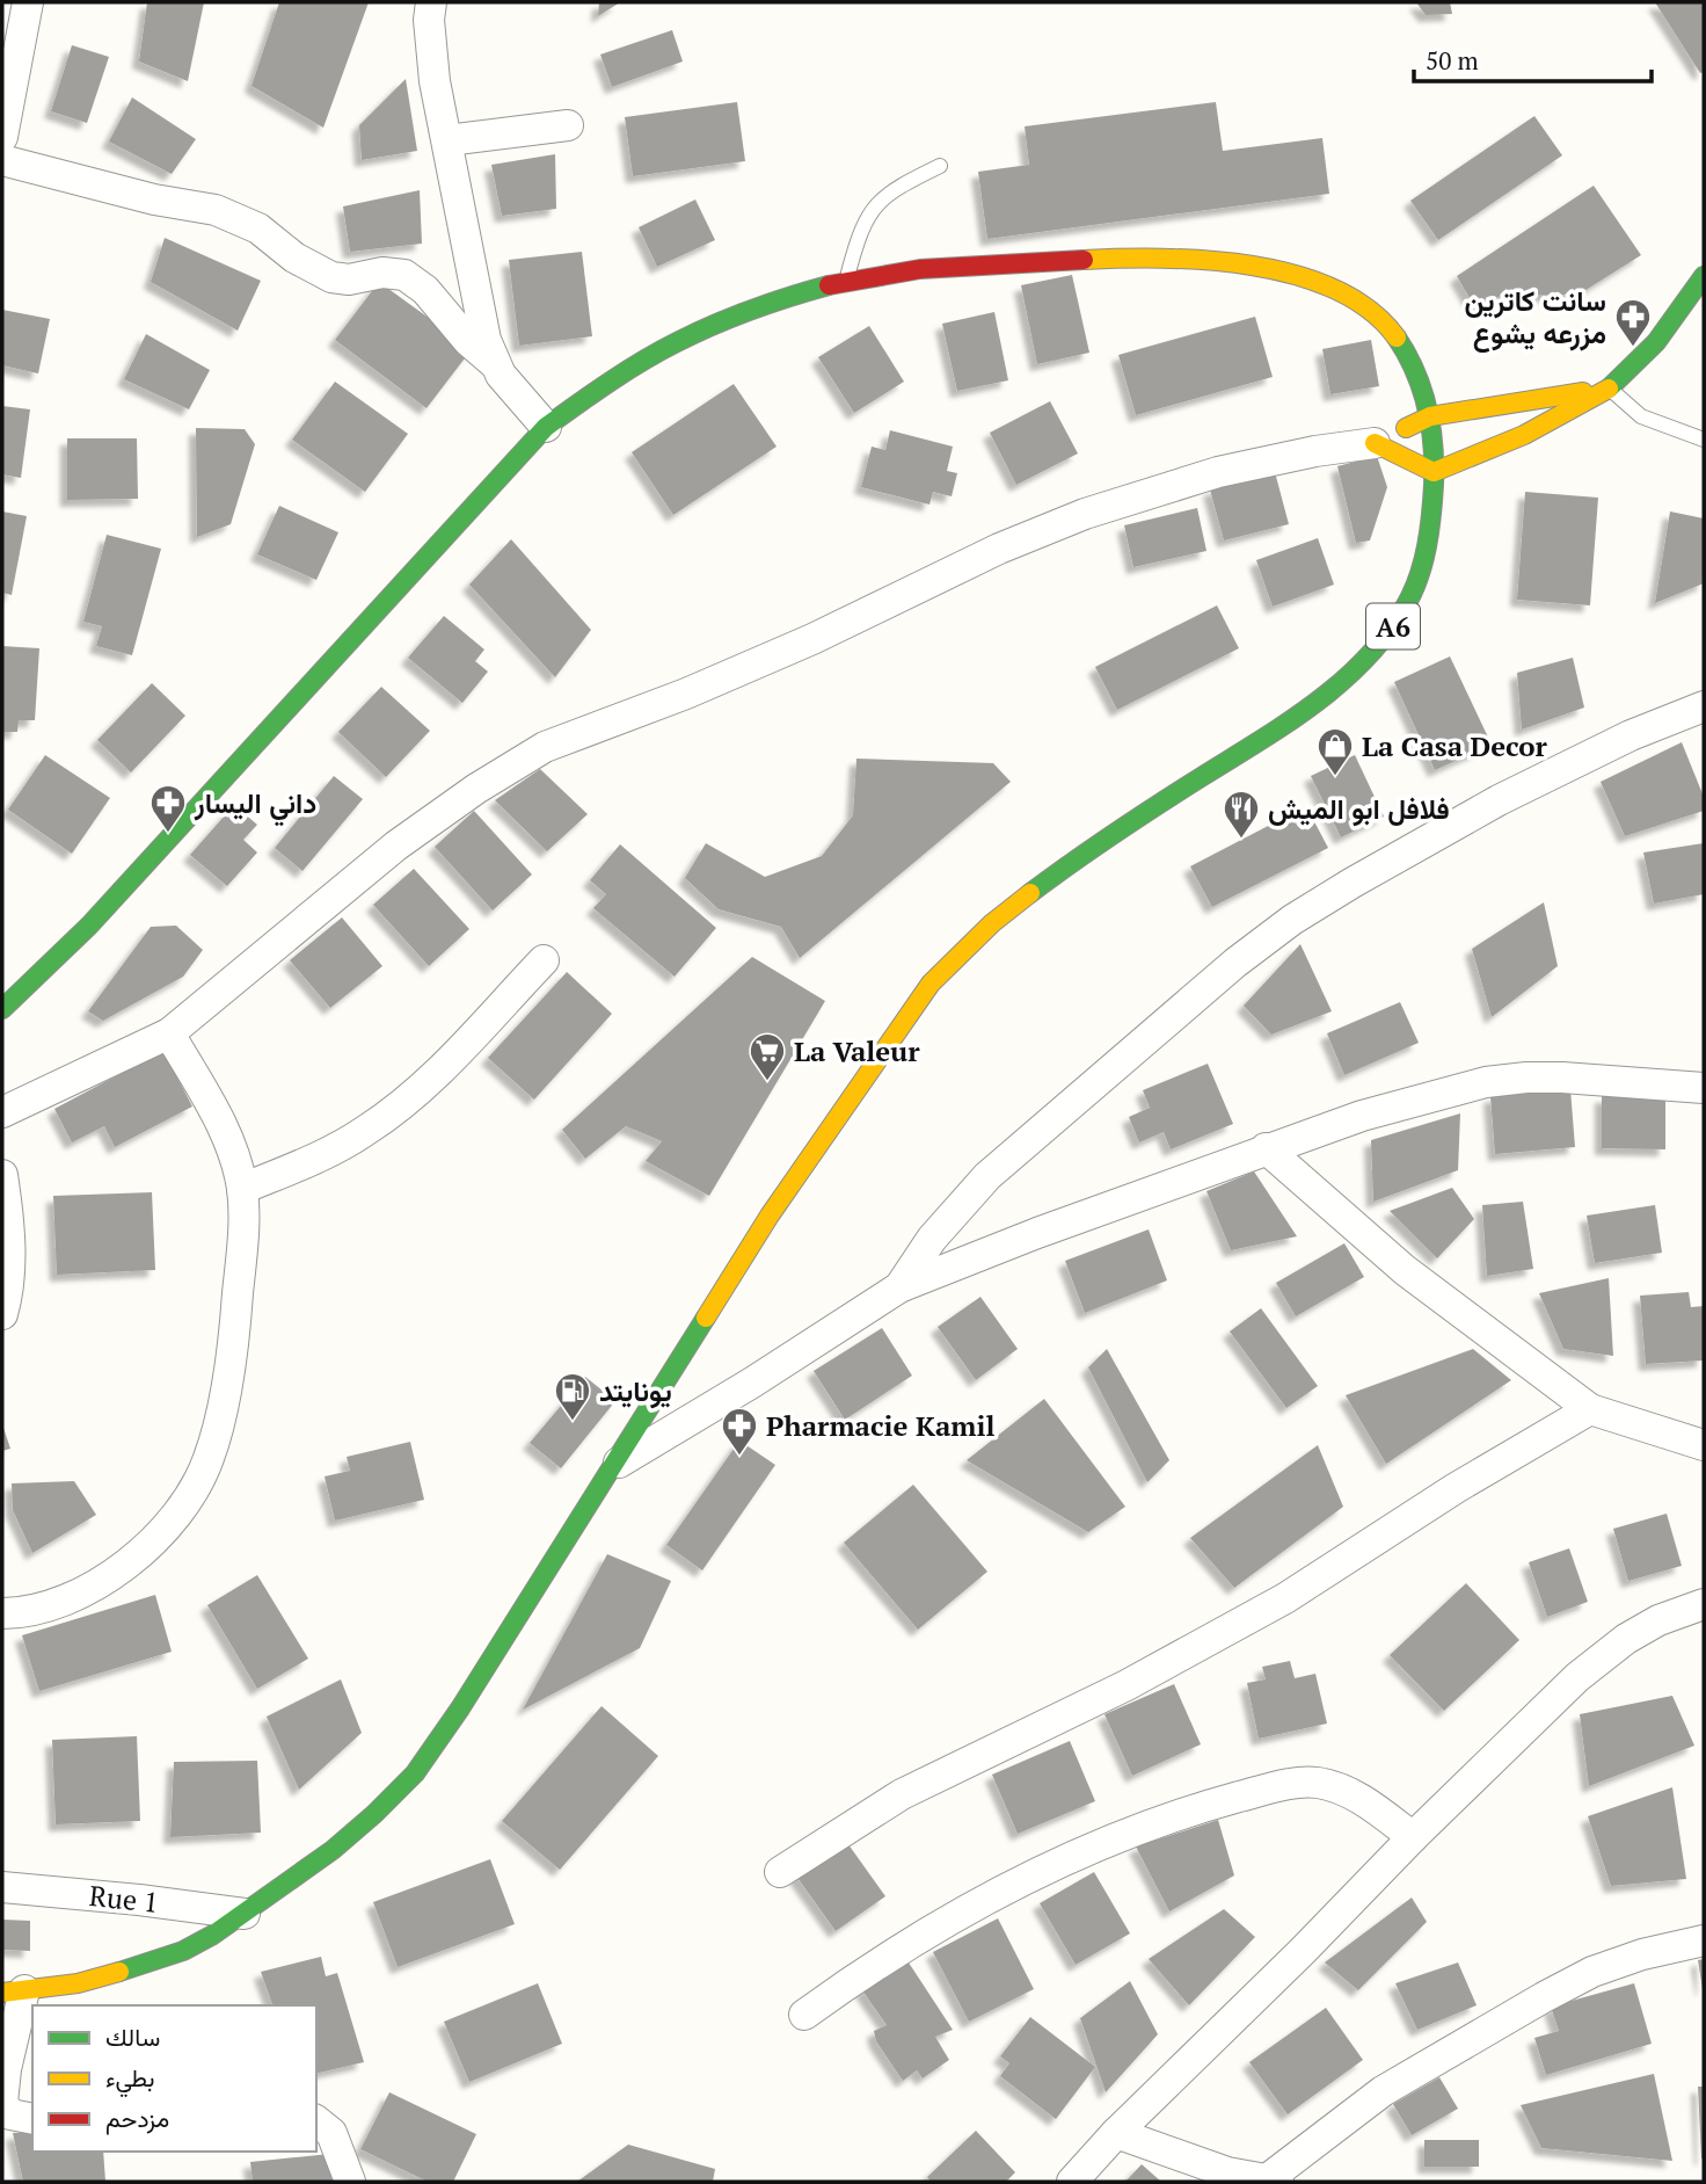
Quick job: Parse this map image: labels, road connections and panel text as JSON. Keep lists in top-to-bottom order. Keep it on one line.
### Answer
{"streets":{"main road":["A6"],"street":["Rue 1"]},"crossings":[["A6","Rue 1"]],"places":{"pharmacy":["سانت كاترين مزرعه يشوع","داني اليسار","Pharmacie Kamil"],"shop":["La Casa Decor"],"restaurant":["فلافل ابو الميش"],"supermarket":["La Valeur"],"fuel station":["يونايتد"]},"legend":["سالك","بطيء","مزدحم"],"scale_bar":"50 m"}
